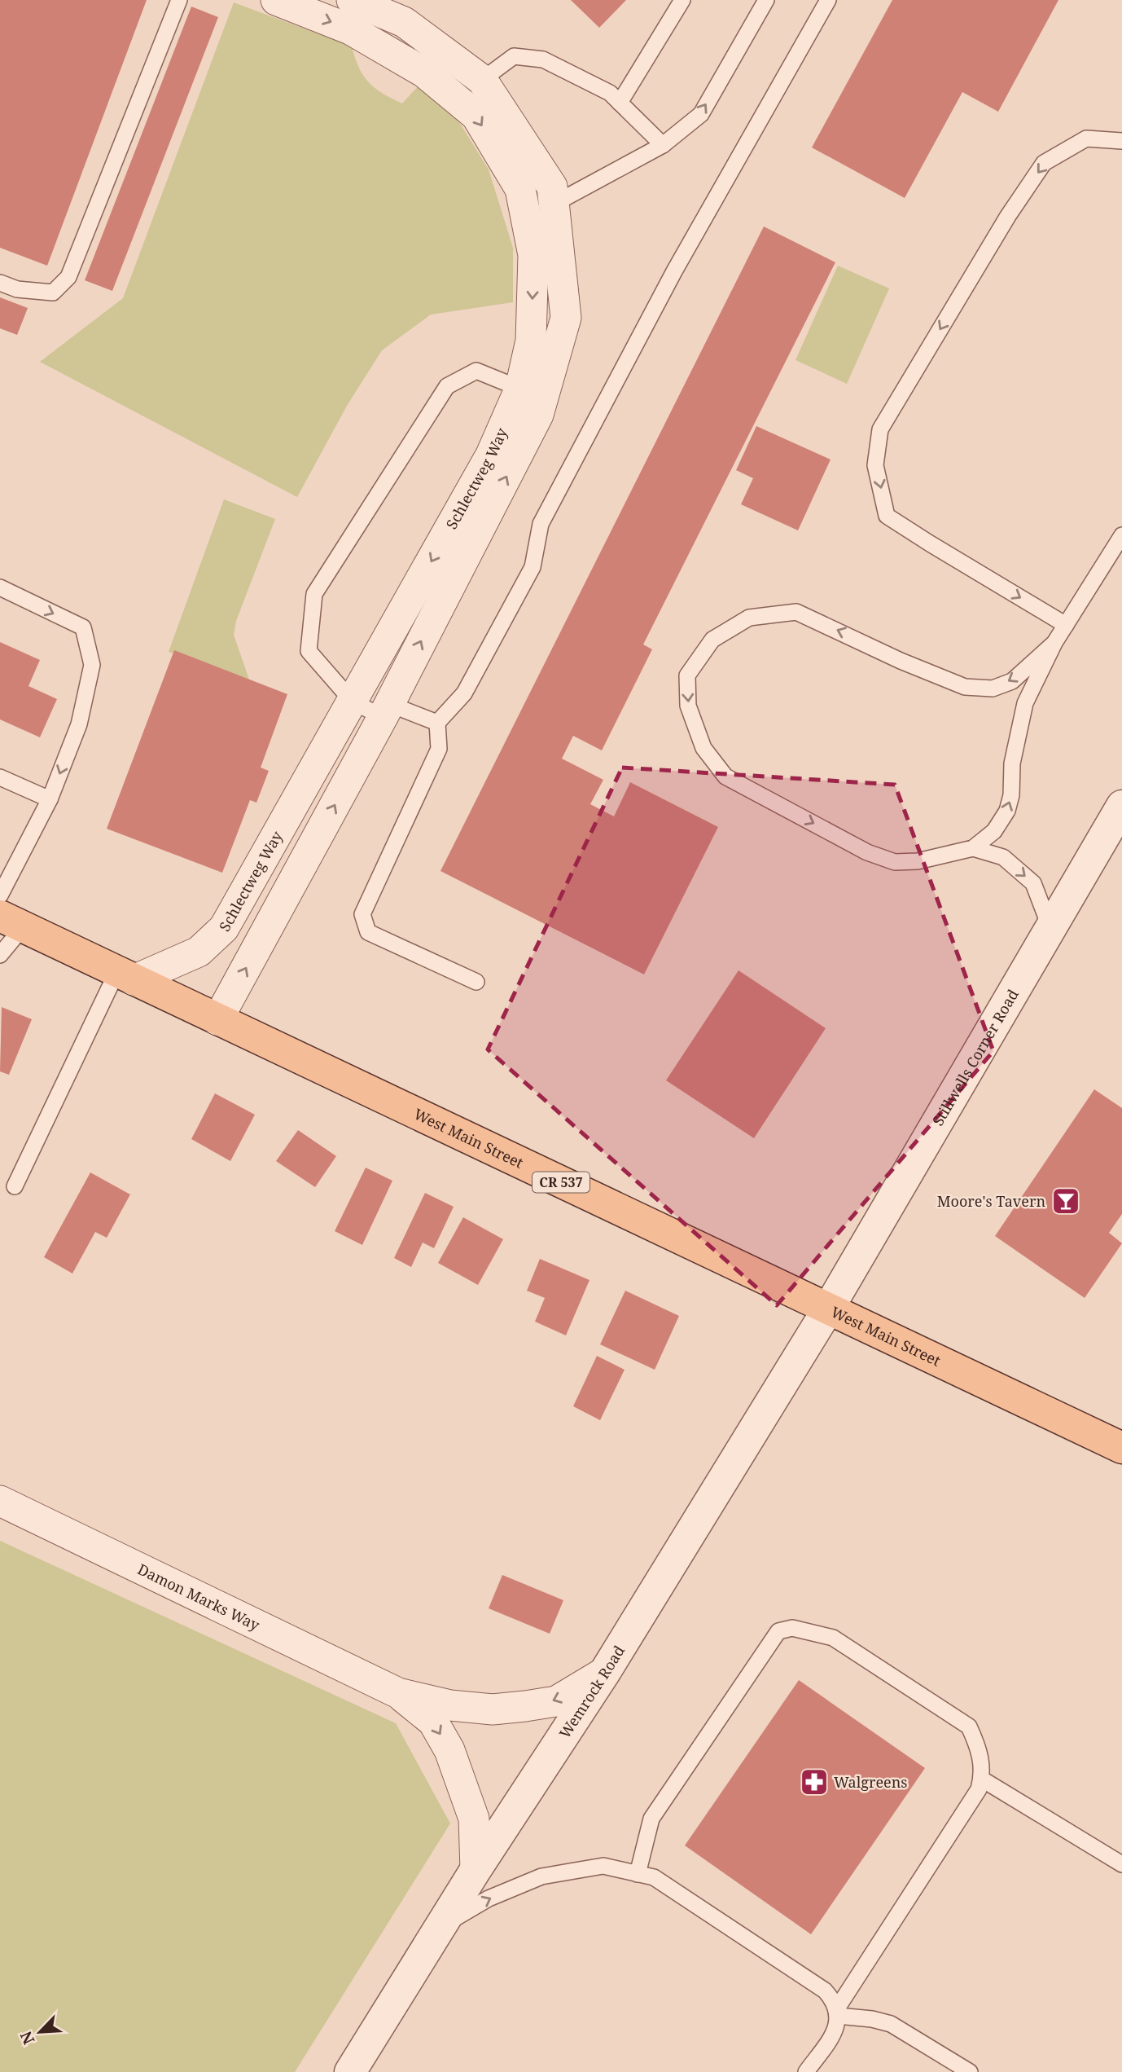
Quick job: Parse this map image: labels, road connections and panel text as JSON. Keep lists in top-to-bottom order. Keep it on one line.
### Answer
{"streets":{"main road":["West Main Street","CR 537"],"street":["Schlectweg Way","Stillwells Corner Road","Damon Marks Way","Wemrock Road"]},"crossings":[["Schlectweg Way","West Main Street"],["Stillwells Corner Road","West Main Street"],["Stillwells Corner Road","Wemrock Road"],["West Main Street","Wemrock Road"],["Damon Marks Way","Wemrock Road"]],"places":{"bar":["Moore's Tavern"],"pharmacy":["Walgreens"]},"north":"bottom left"}
